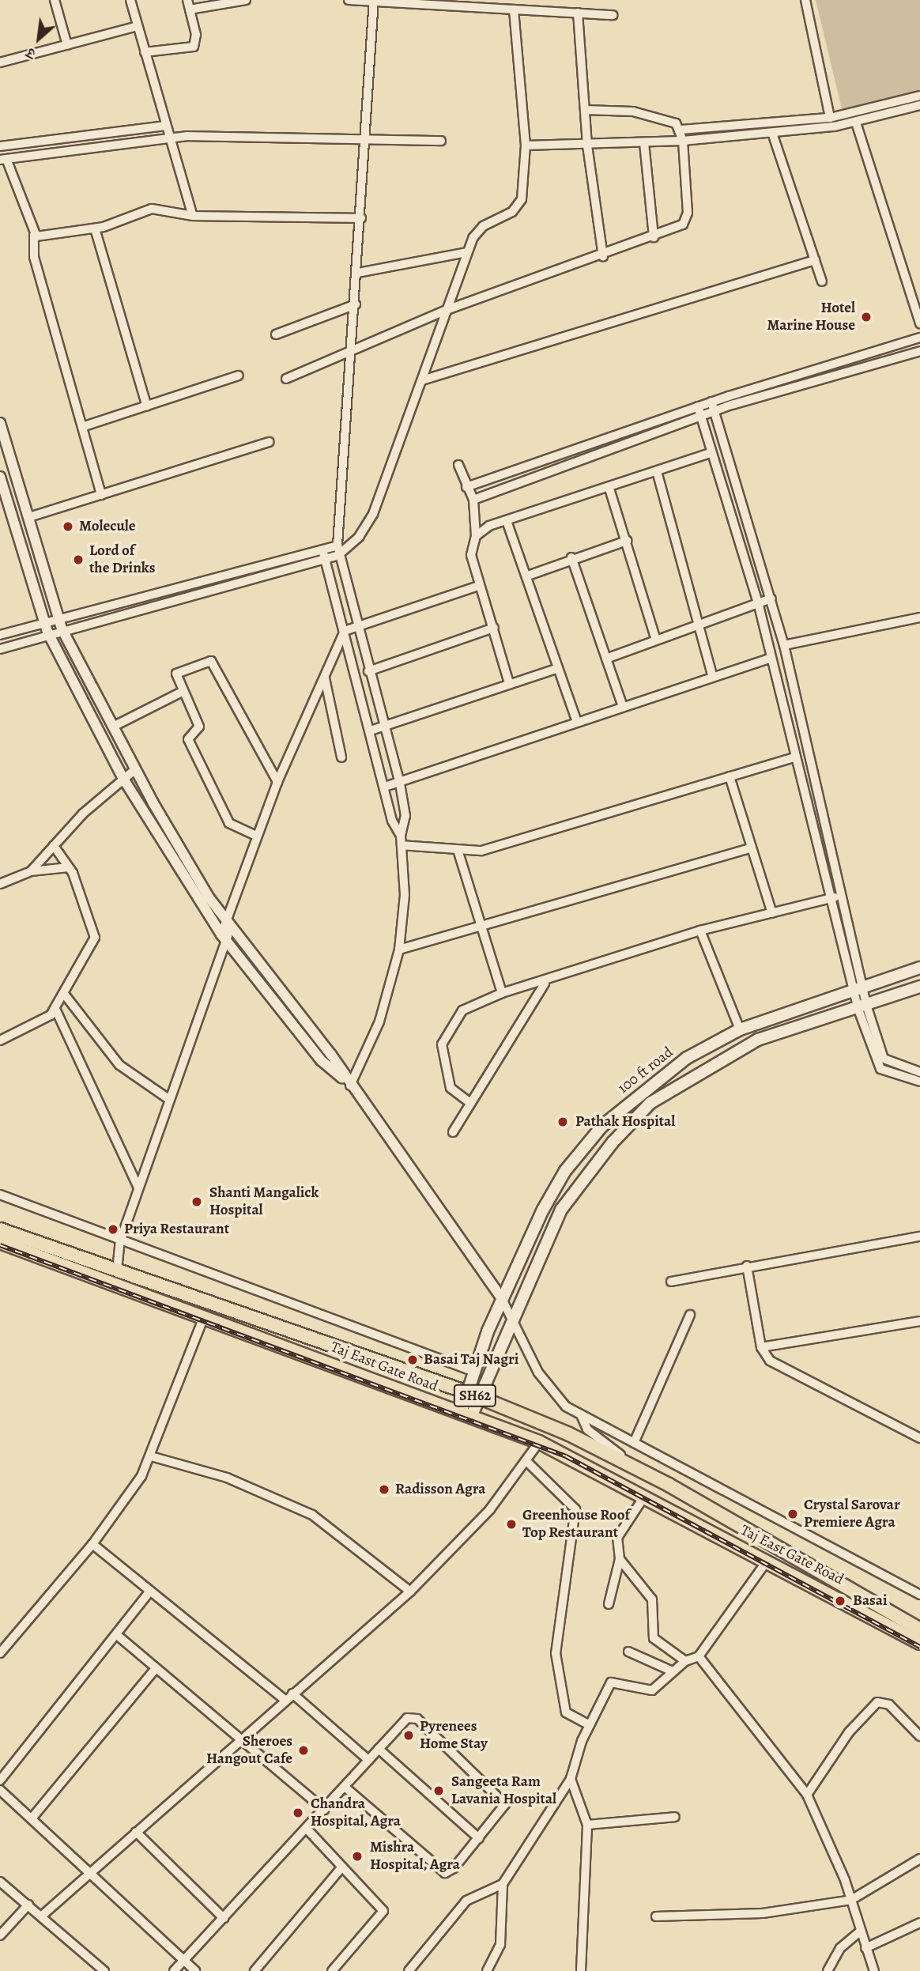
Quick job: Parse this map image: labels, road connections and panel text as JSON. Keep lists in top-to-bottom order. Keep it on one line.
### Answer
{"streets":{"main road":["100 ft road","Taj East Gate Road","SH62"]},"crossings":[["100 ft road","Taj East Gate Road"],["100 ft road","SH62"]],"places":["Hotel Marine House","Molecule","Lord of the Drinks","Pathak Hospital","Shanti Mangalick Hospital","Priya Restaurant","Basai Taj Nagri","Radisson Agra","Crystal Sarovar Premiere Agra","Greenhouse Roof Top Restaurant","Basai","Pyrenees Home Stay","Sheroes Hangout Cafe","Sangeeta Ram Lavania Hospital","Chandra Hospital, Agra","Mishra Hospital, Agra"],"north":"bottom left"}
